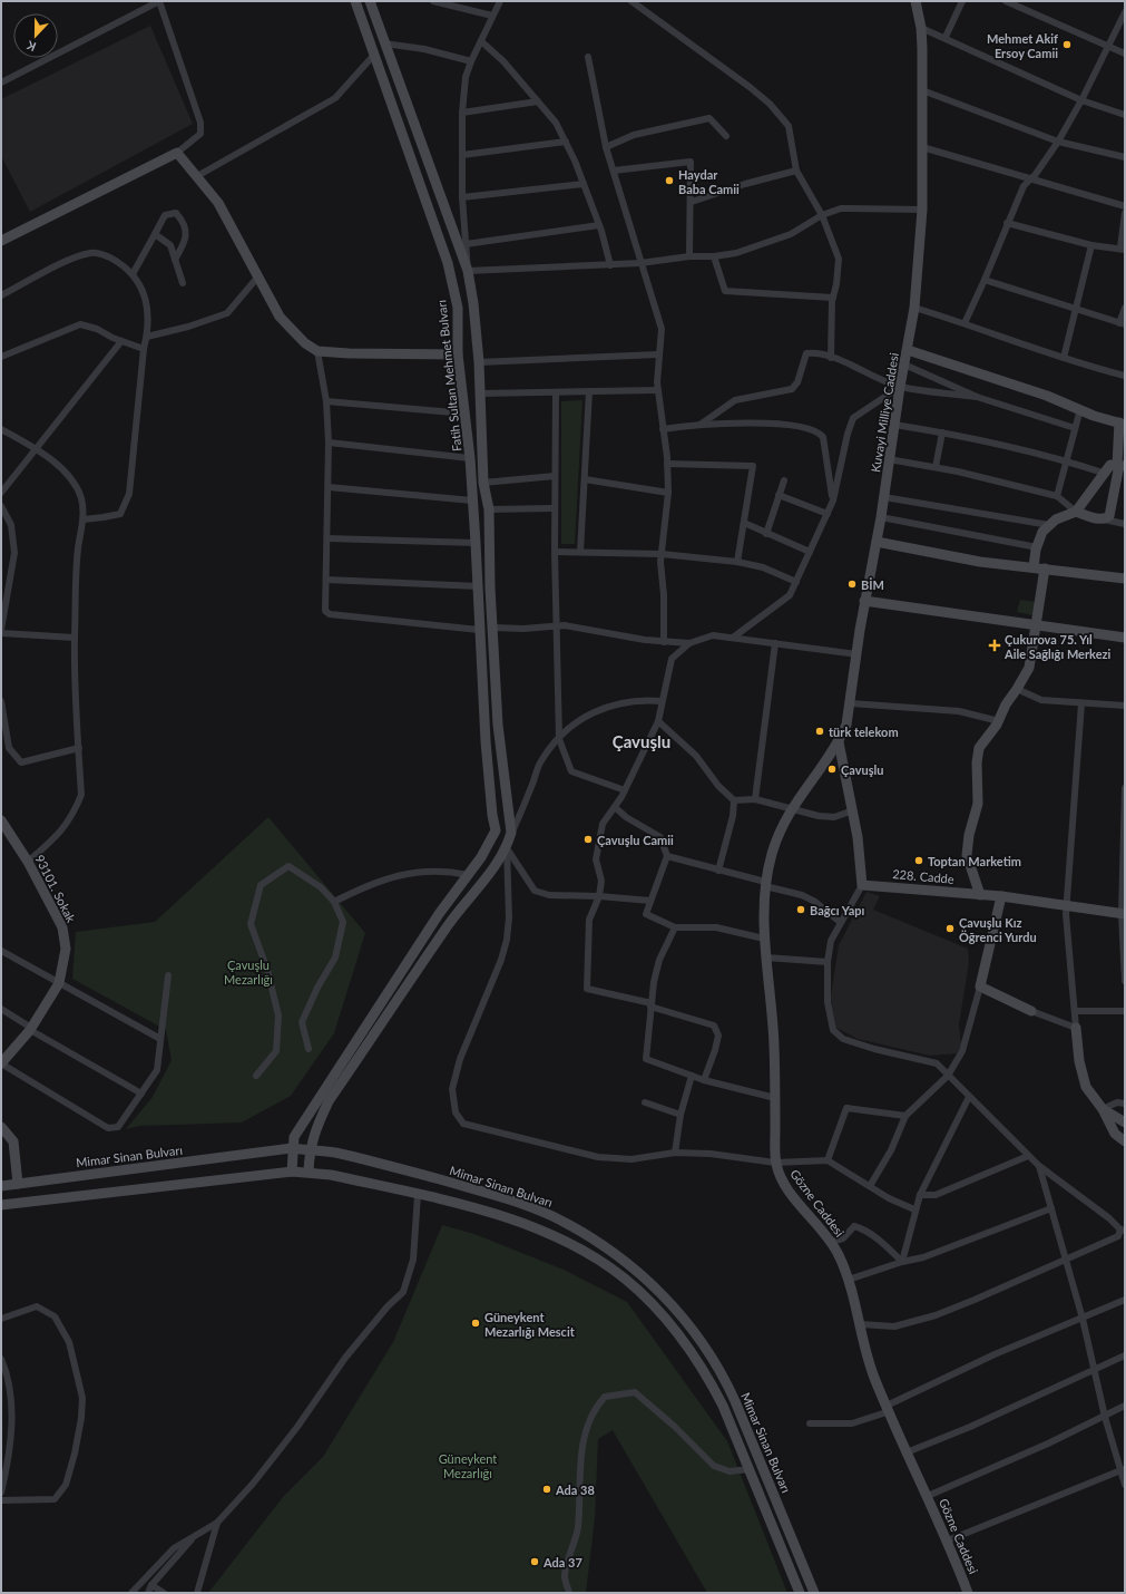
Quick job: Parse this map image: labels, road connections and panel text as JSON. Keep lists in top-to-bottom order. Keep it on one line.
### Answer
{"streets":{"street":["Fatih Sultan Mehmet Bulvarı","Kuvayi Milliye Caddesi","228. Cadde","93101. Sokak","Mimar Sinan Bulvarı","Gözne Caddesi"]},"crossings":[["Fatih Sultan Mehmet Bulvarı","Mimar Sinan Bulvarı"],["Kuvayi Milliye Caddesi","Gözne Caddesi"]],"districts":["Çavuşlu"],"parks":["Çavuşlu Mezarlığı","Güneykent Mezarlığı"],"places":{"other":["Mehmet Akif Ersoy Camii","Haydar Baba Camii","BİM","türk telekom","Çavuşlu","Çavuşlu Camii","Toptan Marketim","Bağcı Yapı","Çavuşlu Kız Öğrenci Yurdu","Güneykent Mezarlığı Mescit","Ada 38","Ada 37"],"health":["Çukurova 75. Yıl Aile Sağlığı Merkezi"]},"north":"bottom"}
